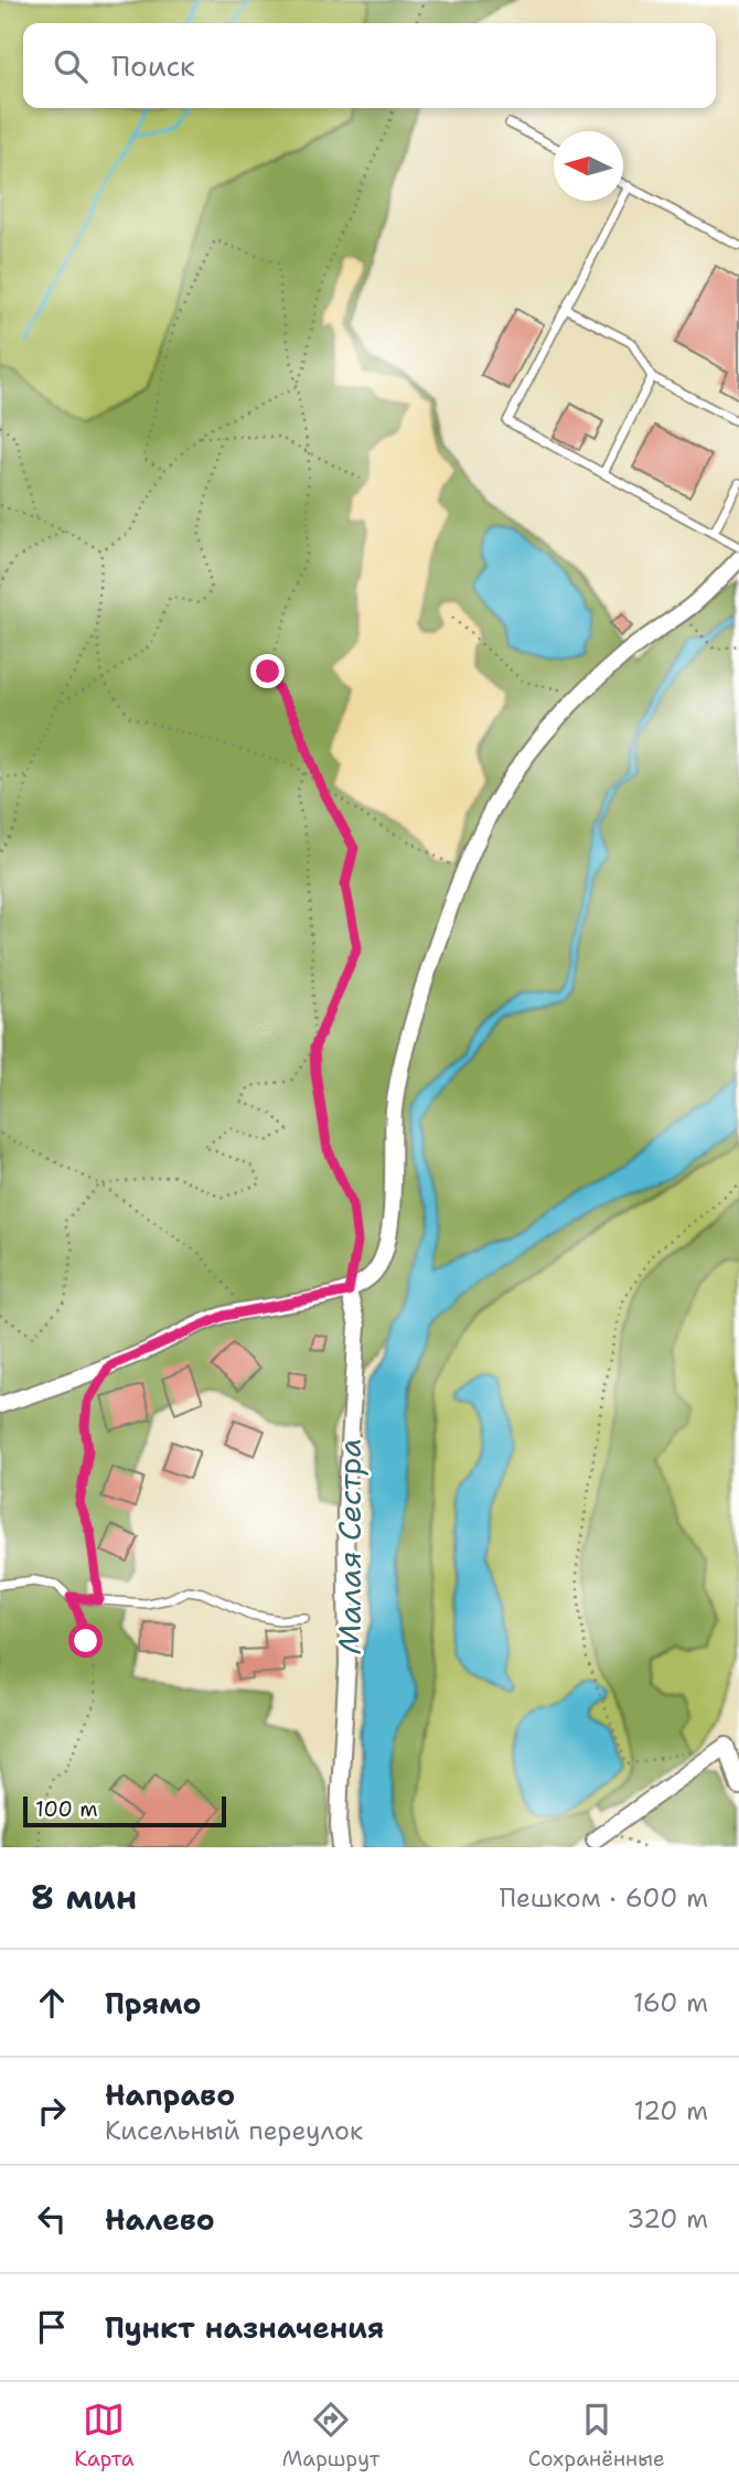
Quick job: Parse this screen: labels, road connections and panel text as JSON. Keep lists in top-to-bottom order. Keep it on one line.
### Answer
{"water":["Малая Сестра"],"scale_bar":"100 m","north":"left","page":{"search":"Поиск","scale":"100 m","heading":["8 мин","Пешком · 600 m"],"list":[["Прямо","160 m"],["Направо","Кисельный переулок","120 m"],["Налево","320 m"],"Пункт назначения"],"nav":["Карта","Маршрут","Сохранённые"]}}
